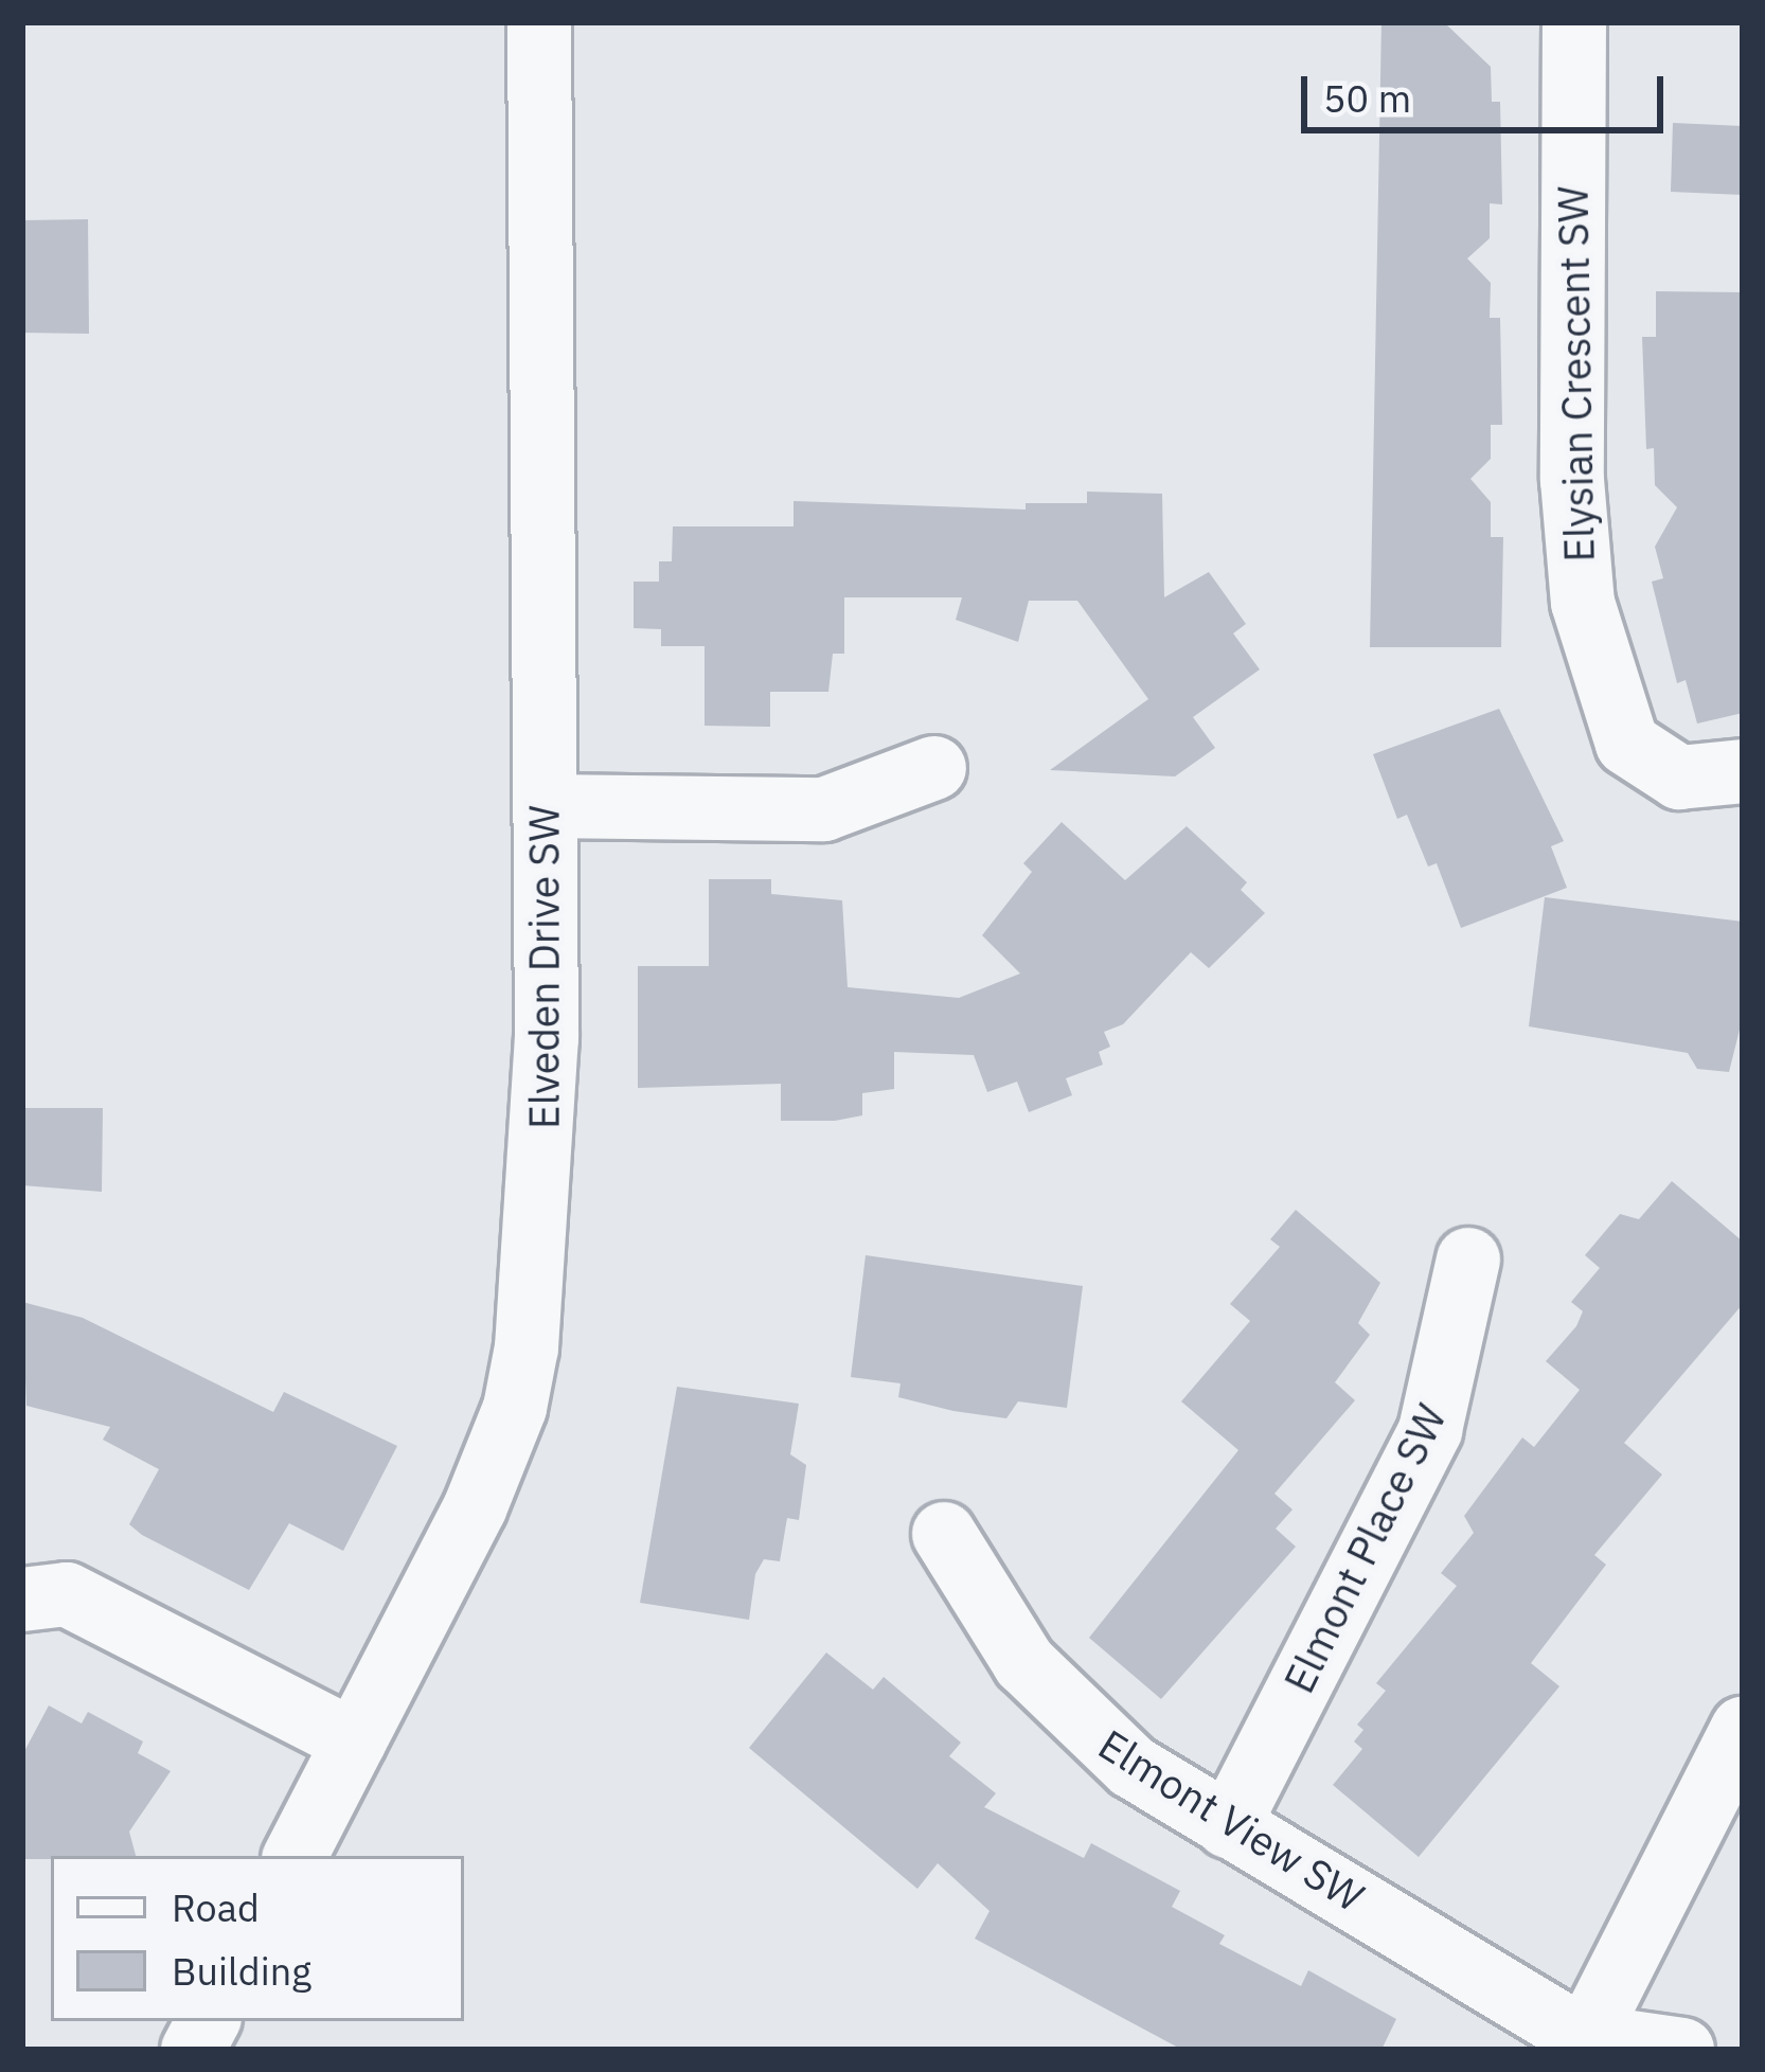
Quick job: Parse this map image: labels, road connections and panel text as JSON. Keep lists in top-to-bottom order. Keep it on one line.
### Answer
{"streets":{"street":["Elysian Crescent SW","Elveden Drive SW","Elmont Place SW","Elmont View SW"]},"crossings":[["Elmont Place SW","Elmont View SW"]],"legend":["Road","Building"],"scale_bar":"50 m"}
